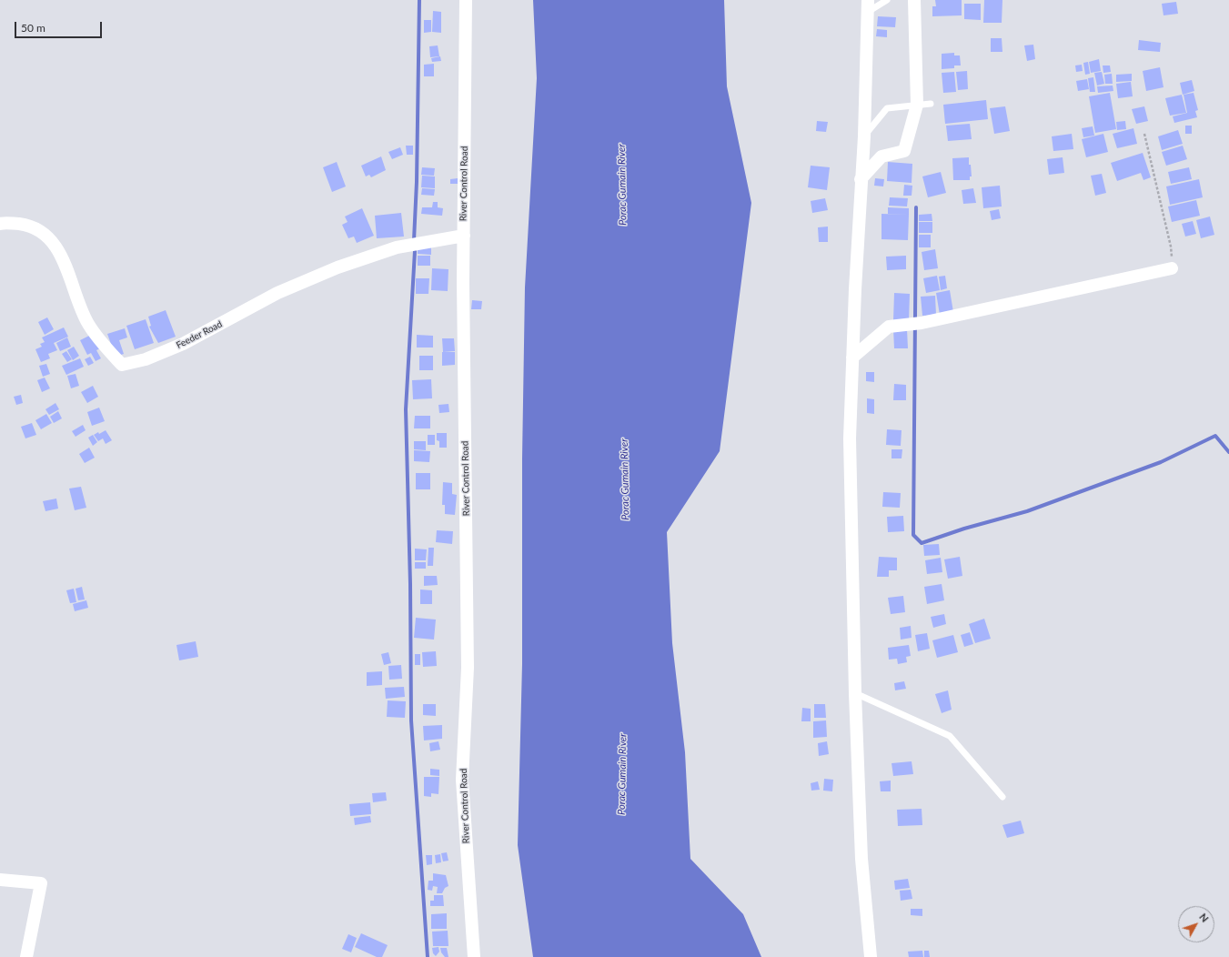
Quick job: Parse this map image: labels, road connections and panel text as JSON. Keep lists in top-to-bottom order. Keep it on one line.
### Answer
{"streets":{"street":["River Control Road","Feeder Road"]},"crossings":[["River Control Road","Feeder Road"]],"water":["Porac Gumain River"],"scale_bar":"50 m","north":"top right"}
